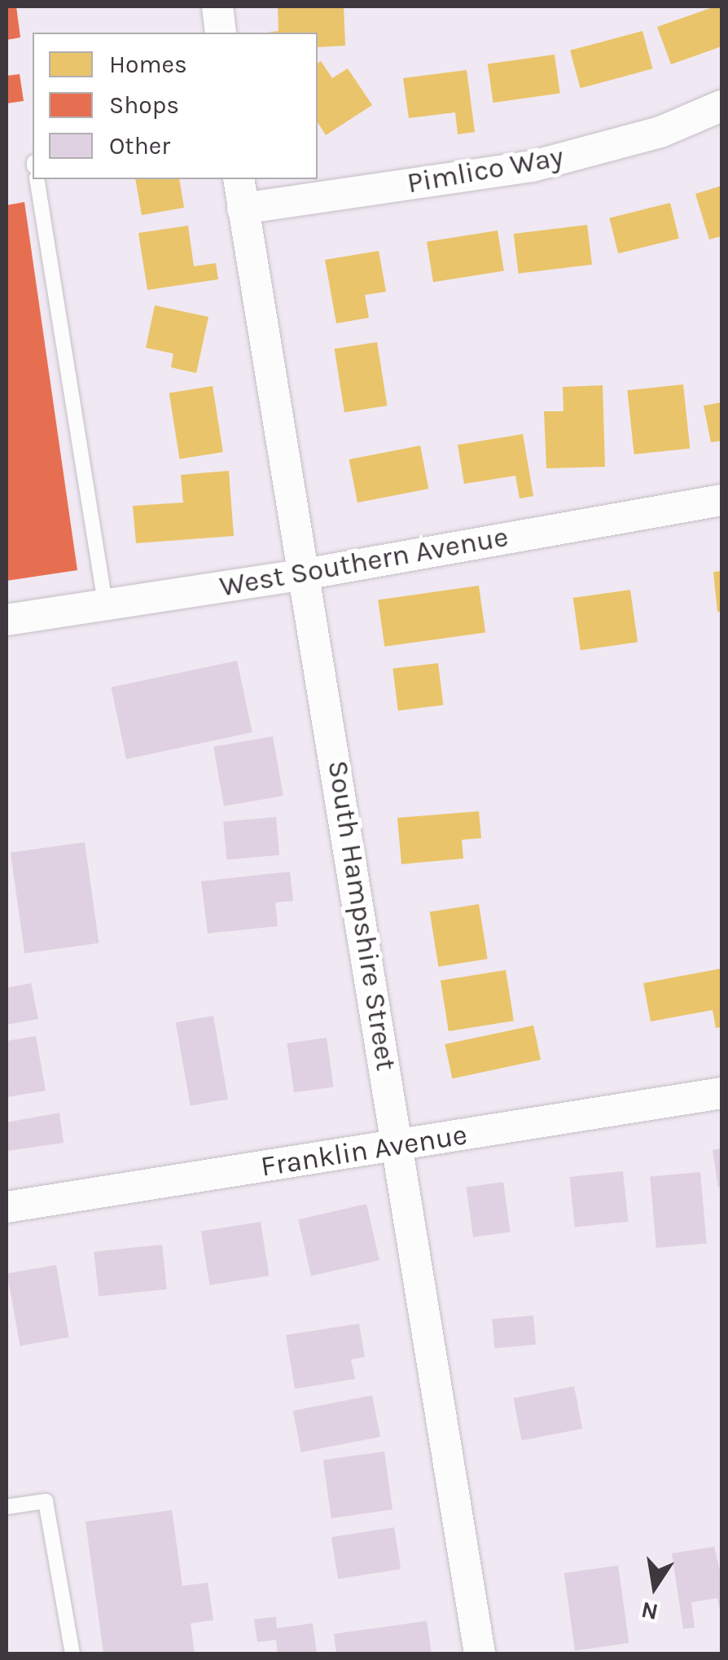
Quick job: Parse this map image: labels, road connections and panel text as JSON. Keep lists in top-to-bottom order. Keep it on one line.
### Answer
{"streets":{"street":["Pimlico Way","West Southern Avenue","South Hampshire Street","Franklin Avenue"]},"crossings":[["Pimlico Way","South Hampshire Street"],["West Southern Avenue","South Hampshire Street"],["South Hampshire Street","Franklin Avenue"]],"legend":["Homes","Shops","Other"],"north":"bottom"}
